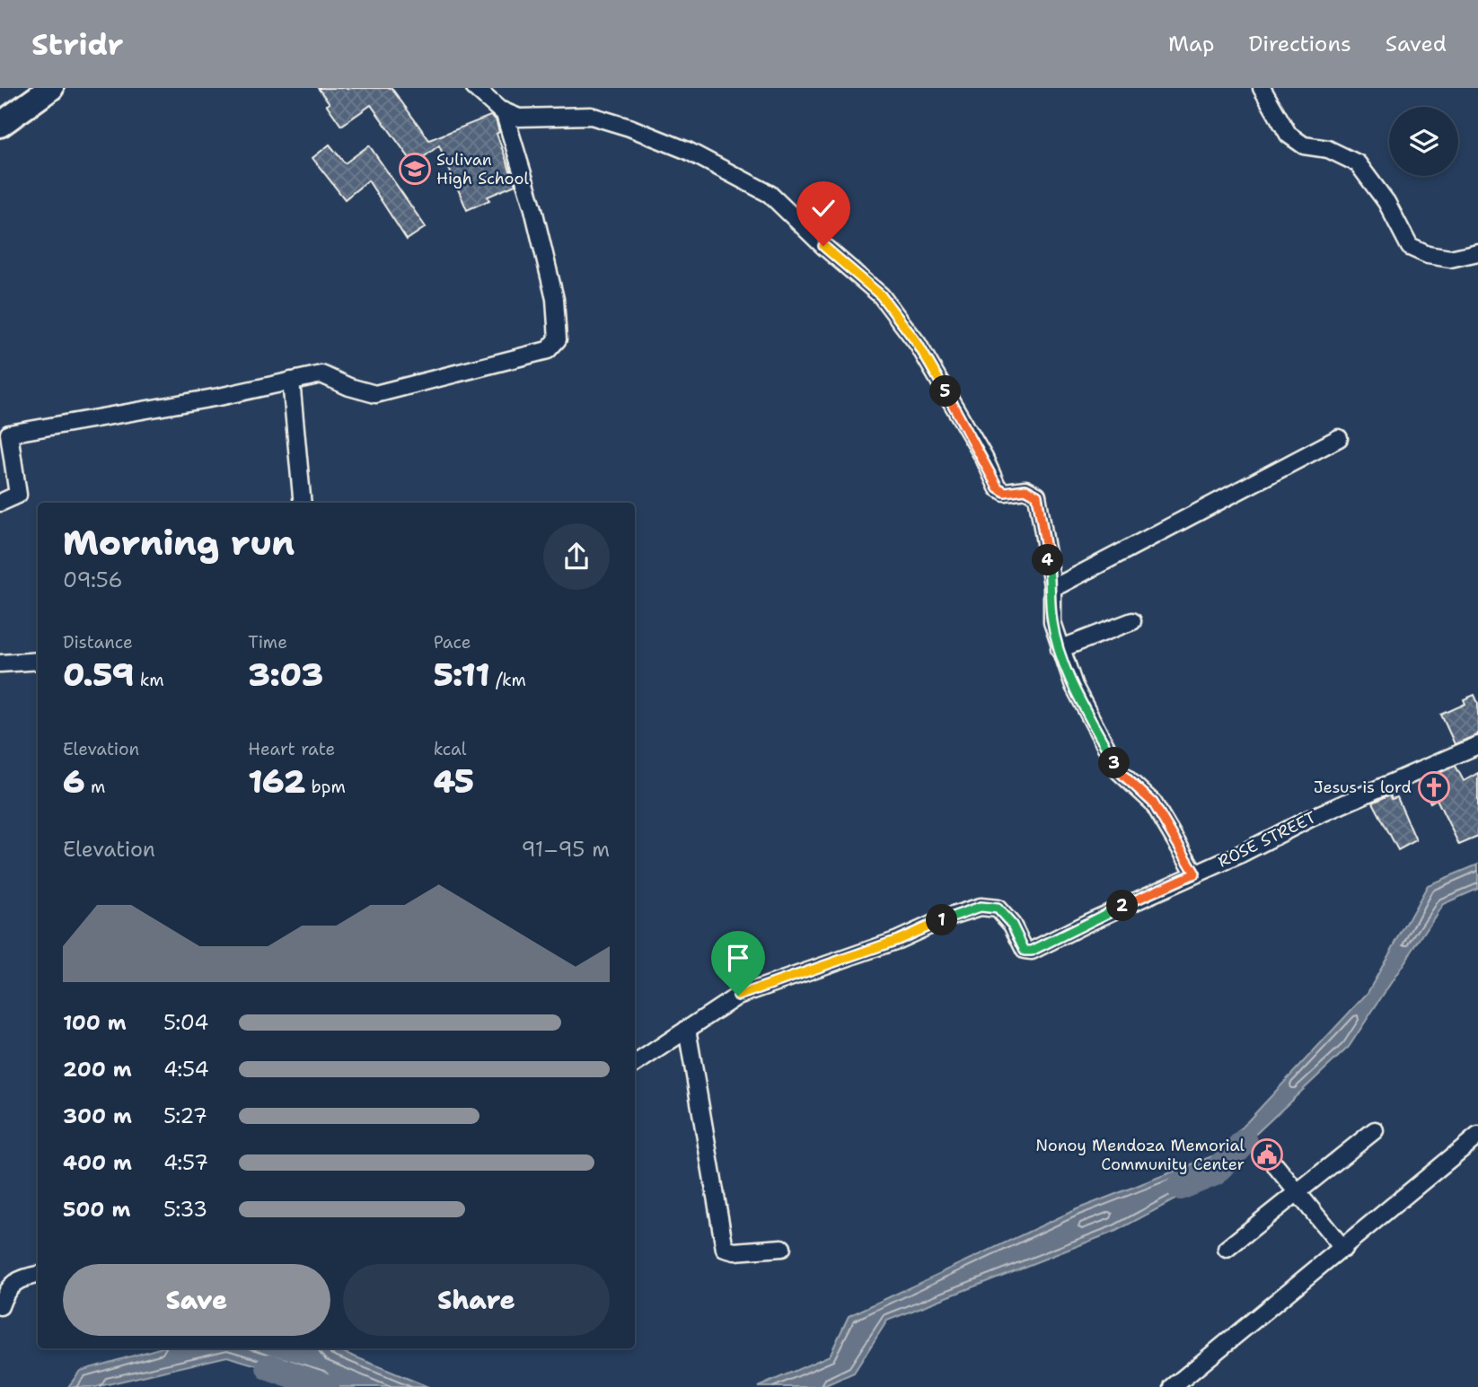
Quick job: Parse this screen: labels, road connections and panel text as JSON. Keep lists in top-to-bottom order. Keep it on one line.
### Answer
{"streets":{"street":["ROSE STREET"]},"places":{"school or university":["Sulivan High School"],"church":["Jesus is lord"],"public building":["Nonoy Mendoza Memorial Community Center"]},"page":{"header":"Stridr","nav":["Map","Directions","Saved"],"pins":["5","4","3","2","1"],"heading":["Morning run","09:56"],"stats":[["Distance","0.59 km"],["Time","3:03"],["Pace","5:11 /km"],["Elevation","6 m"],["Heart rate","162 bpm"],["kcal","45"]],"chart":["Elevation","91–95 m"],"list":[{"name":"100 m","note":"5:04"},{"name":"200 m","note":"4:54"},{"name":"300 m","note":"5:27"},{"name":"400 m","note":"4:57"},{"name":"500 m","note":"5:33"}],"buttons":["Save","Share"]}}
